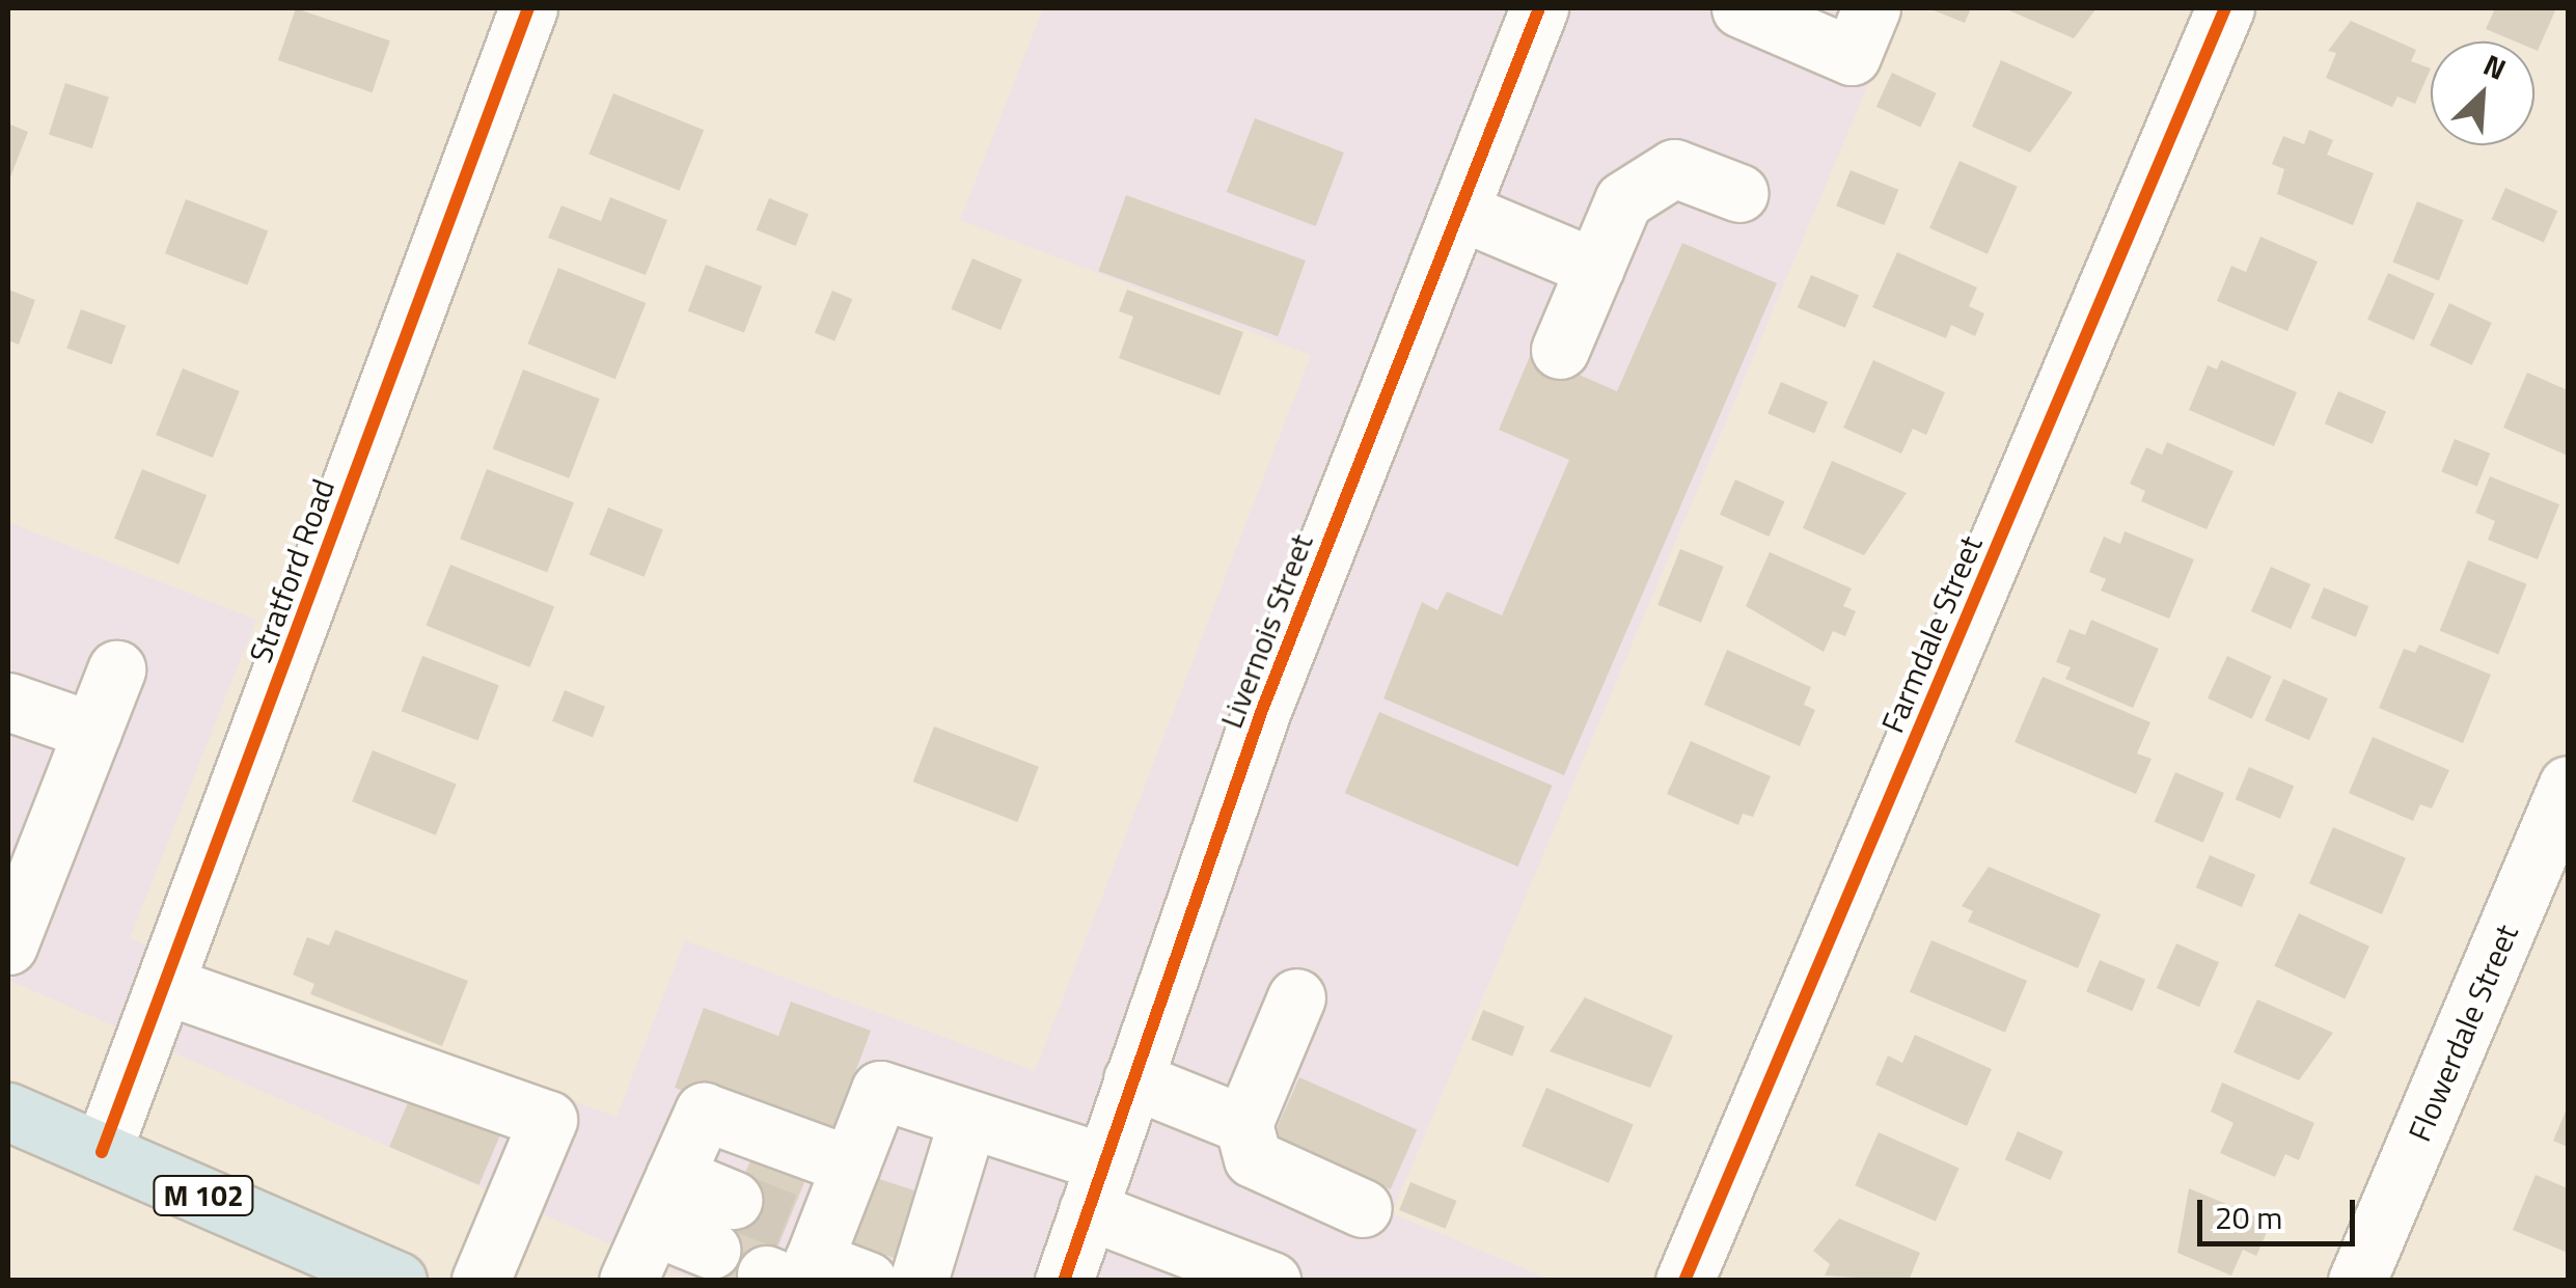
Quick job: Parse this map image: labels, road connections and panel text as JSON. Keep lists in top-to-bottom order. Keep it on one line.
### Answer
{"streets":{"highway":["M 102"],"street":["Stratford Road","Livernois Street","Farmdale Street","Flowerdale Street"]},"crossings":[["Stratford Road","M 102"]],"scale_bar":"20 m","north":"top right"}
